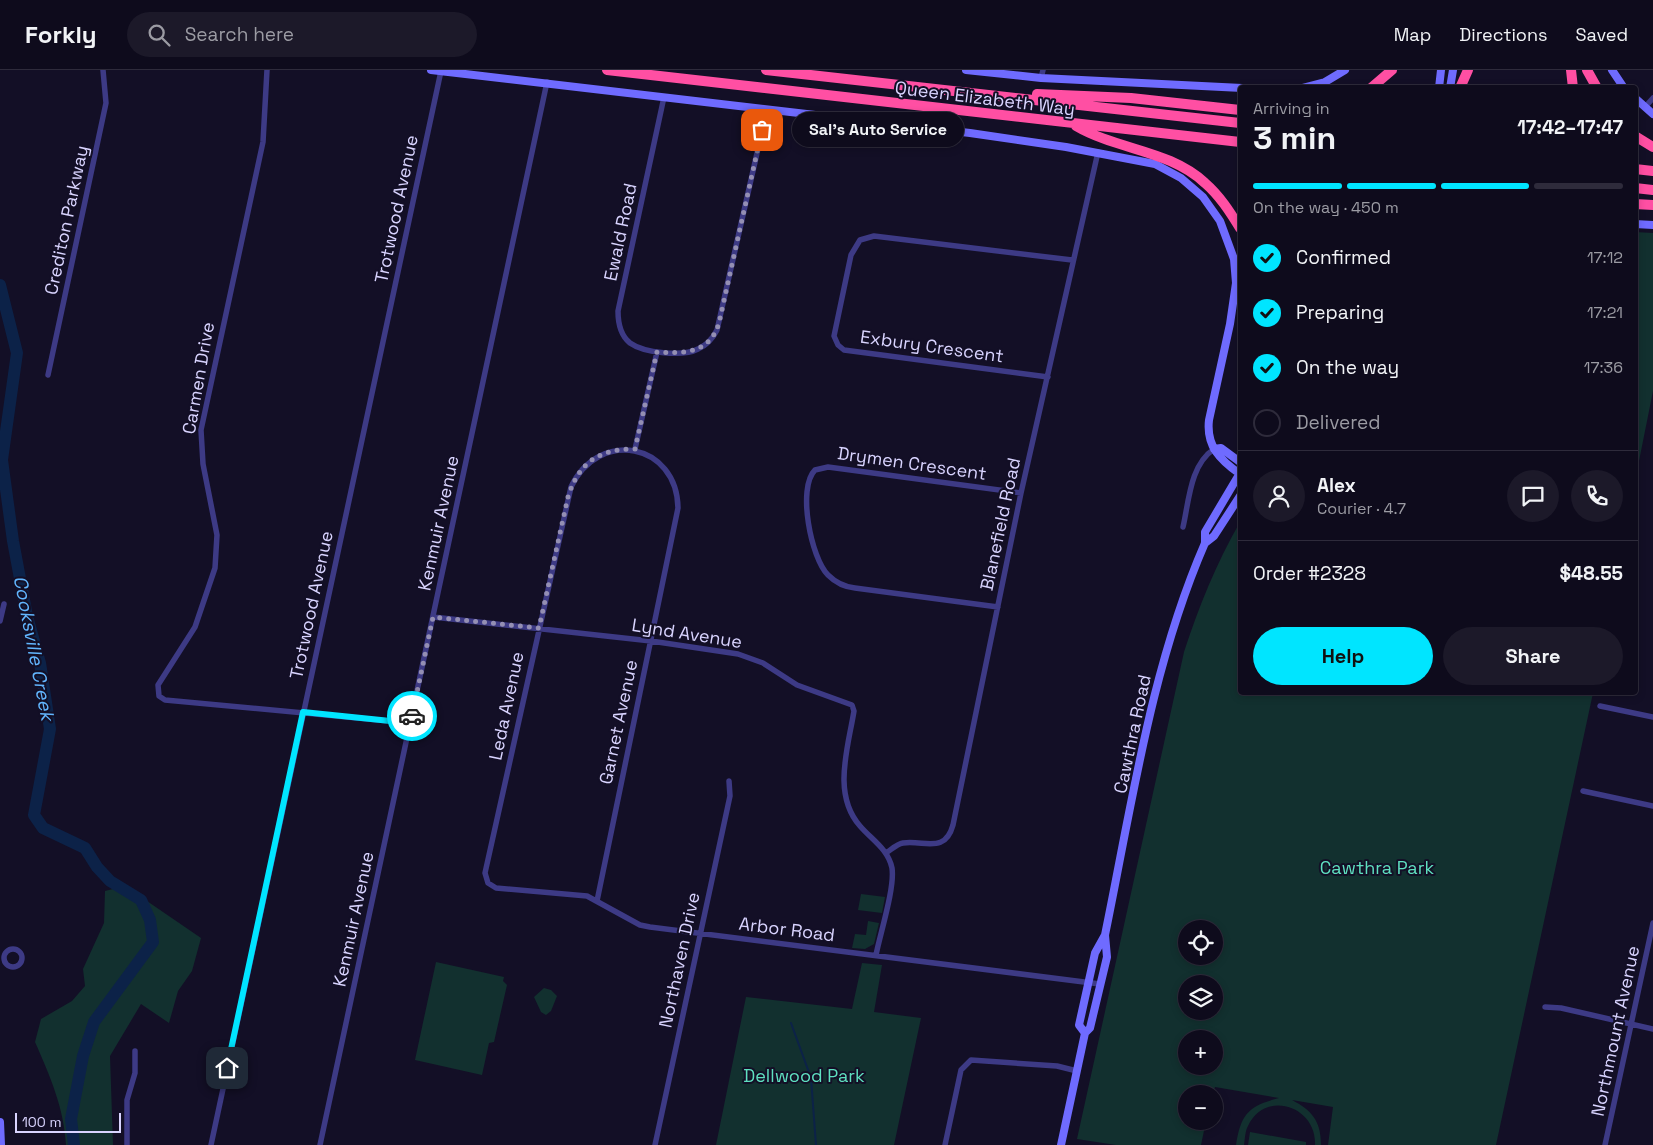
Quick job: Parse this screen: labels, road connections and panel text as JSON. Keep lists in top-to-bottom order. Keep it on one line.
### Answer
{"streets":{"highway":["Queen Elizabeth Way"],"street":["Trotwood Avenue","Crediton Parkway","Ewald Road","Exbury Crescent","Carmen Drive","Drymen Crescent","Kenmuir Avenue","Blanefield Road","Lynd Avenue","Leda Avenue","Garnet Avenue","Cawthra Road","Arbor Road","Northaven Drive","Northmount Avenue"]},"crossings":[["Trotwood Avenue","Carmen Drive"],["Exbury Crescent","Blanefield Road"],["Carmen Drive","Kenmuir Avenue"],["Drymen Crescent","Blanefield Road"],["Kenmuir Avenue","Lynd Avenue"],["Blanefield Road","Lynd Avenue"],["Lynd Avenue","Leda Avenue"],["Lynd Avenue","Garnet Avenue"],["Leda Avenue","Garnet Avenue"],["Leda Avenue","Arbor Road"],["Garnet Avenue","Arbor Road"],["Cawthra Road","Arbor Road"],["Arbor Road","Northaven Drive"]],"water":["Cooksville Creek"],"parks":["Cawthra Park","Dellwood Park"],"places":["Sal's Auto Service"],"scale_bar":"100 m","page":{"header":"Forkly","search":"Search here","nav":["Map","Directions","Saved"],"heading":["3 min","Arriving in","17:42–17:47"],"panel":["Alex","Courier · 4.7","Order #2328","$48.55"],"bubble":"Sal's Auto Service","bar":"On the way · 450 m","list":[["Confirmed","17:12"],["Preparing","17:21"],["On the way","17:36"],"Delivered"],"buttons":["Help","Share"],"map_buttons":["+","−"],"scale":"100 m"}}
